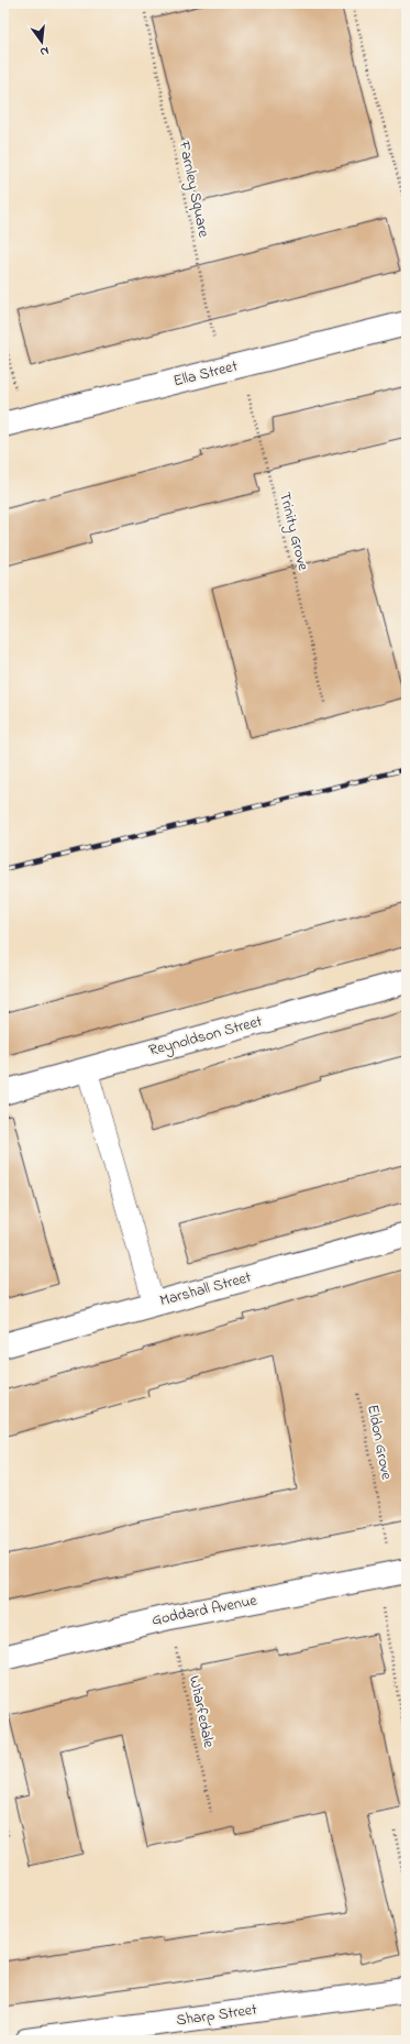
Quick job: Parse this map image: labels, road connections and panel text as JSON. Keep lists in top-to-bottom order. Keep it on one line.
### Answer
{"streets":{"street":["Ella Street","Reynoldson Street","Marshall Street","Goddard Avenue","Sharp Street"],"path":["Farnley Square","Trinity Grove","Eldon Grove","Wharfedale"]},"crossings":[["Farnley Square","Ella Street"],["Farnley Square","Trinity Grove"],["Ella Street","Trinity Grove"],["Eldon Grove","Goddard Avenue"],["Goddard Avenue","Wharfedale"]],"north":"bottom"}
